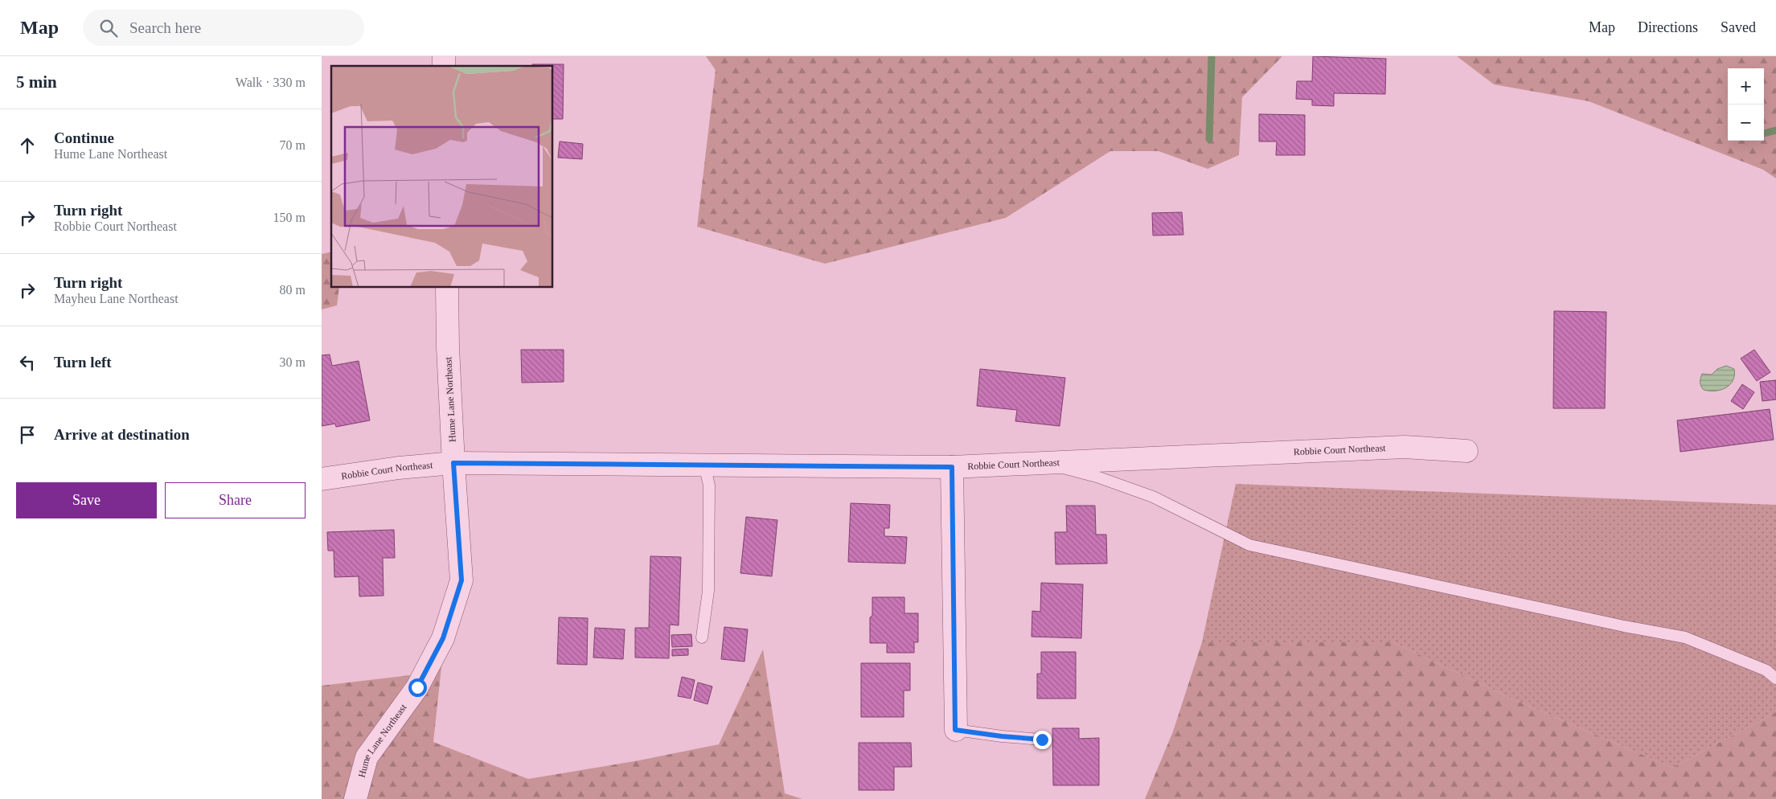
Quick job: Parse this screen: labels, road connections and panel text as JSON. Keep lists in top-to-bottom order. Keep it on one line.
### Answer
{"streets":{"street":["Hume Lane Northeast","Robbie Court Northeast"]},"crossings":[["Hume Lane Northeast","Robbie Court Northeast"]],"page":{"header":"Map","search":"Search here","nav":["Map","Directions","Saved"],"heading":["5 min","Walk · 330 m"],"map_buttons":["+","−"],"list":[["Continue","Hume Lane Northeast","70 m"],["Turn right","Robbie Court Northeast","150 m"],["Turn right","Mayheu Lane Northeast","80 m"],["Turn left","30 m"],"Arrive at destination"],"buttons":["Save","Share"]}}
